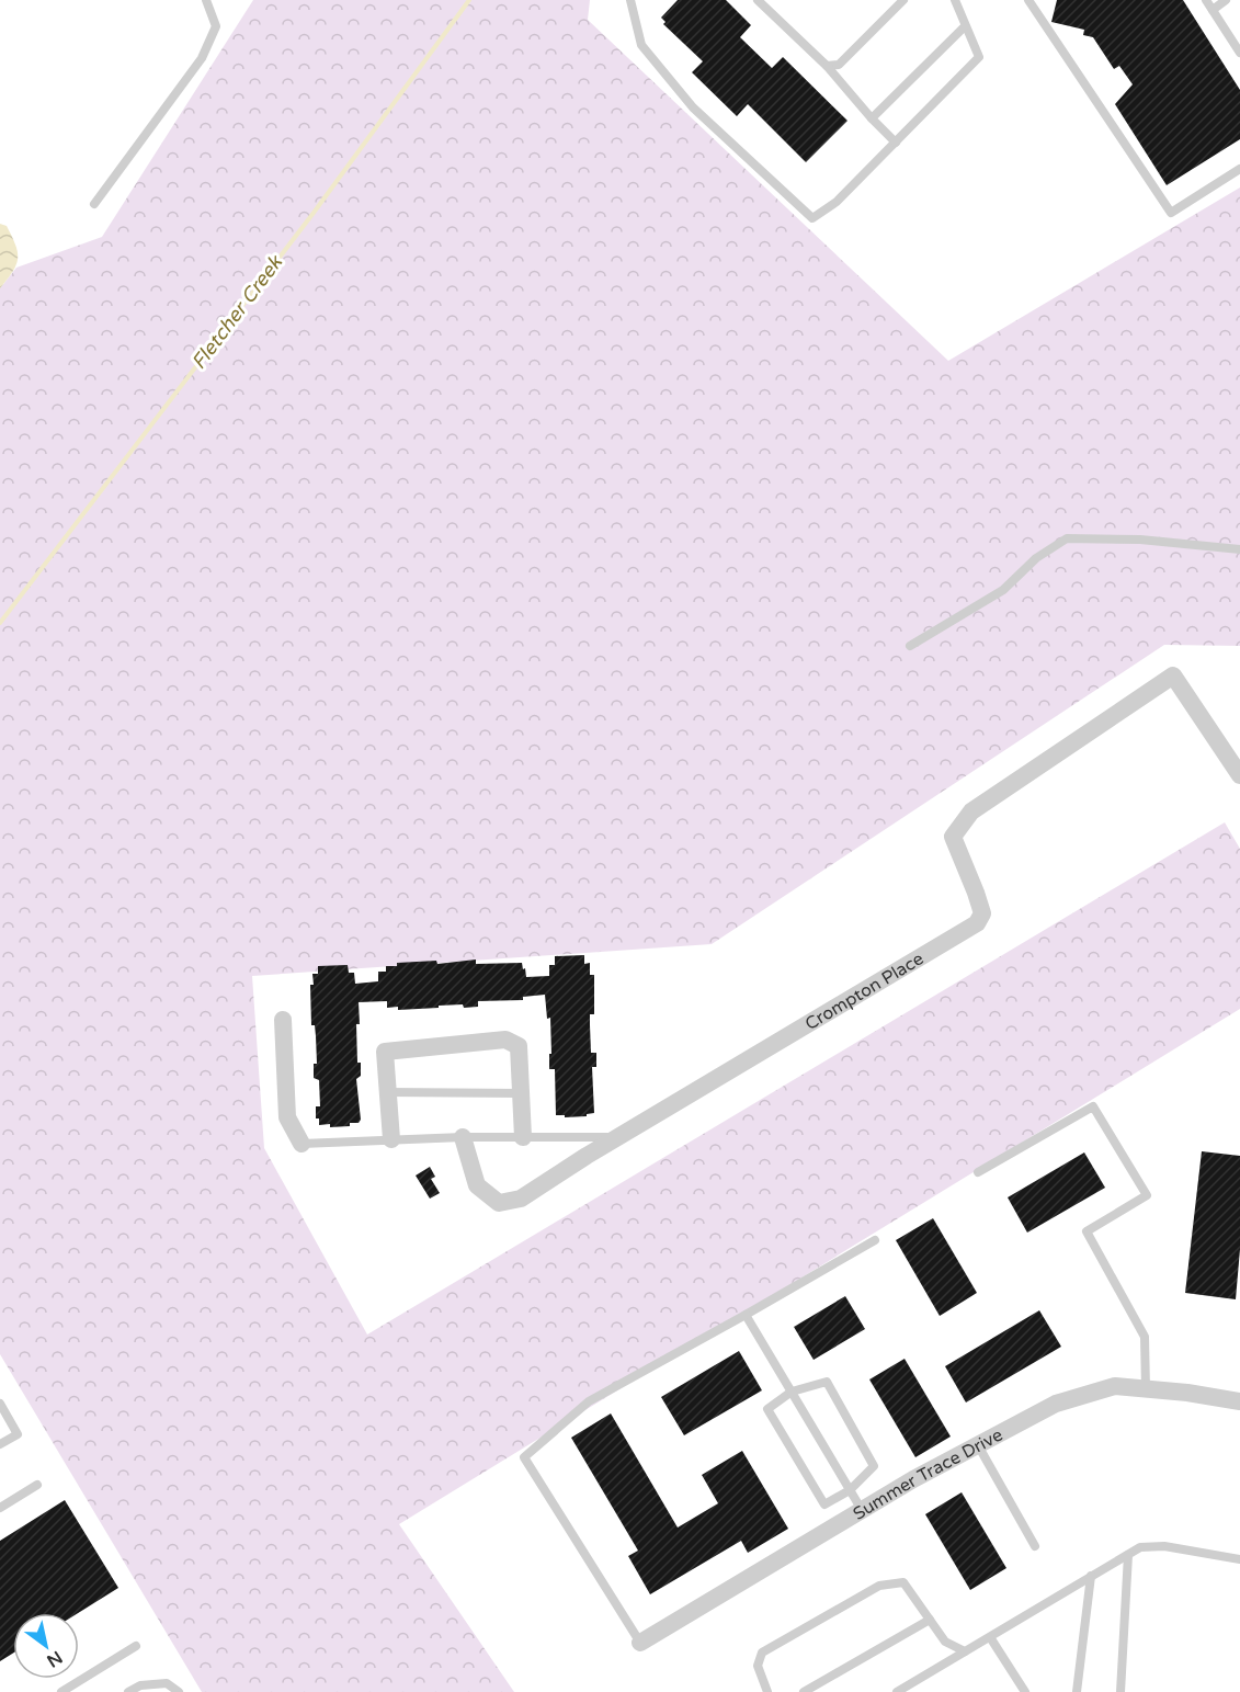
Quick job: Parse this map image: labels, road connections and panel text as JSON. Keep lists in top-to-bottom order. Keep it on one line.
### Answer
{"streets":{"street":["Crompton Place","Summer Trace Drive"]},"water":["Fletcher Creek"],"north":"bottom right"}
